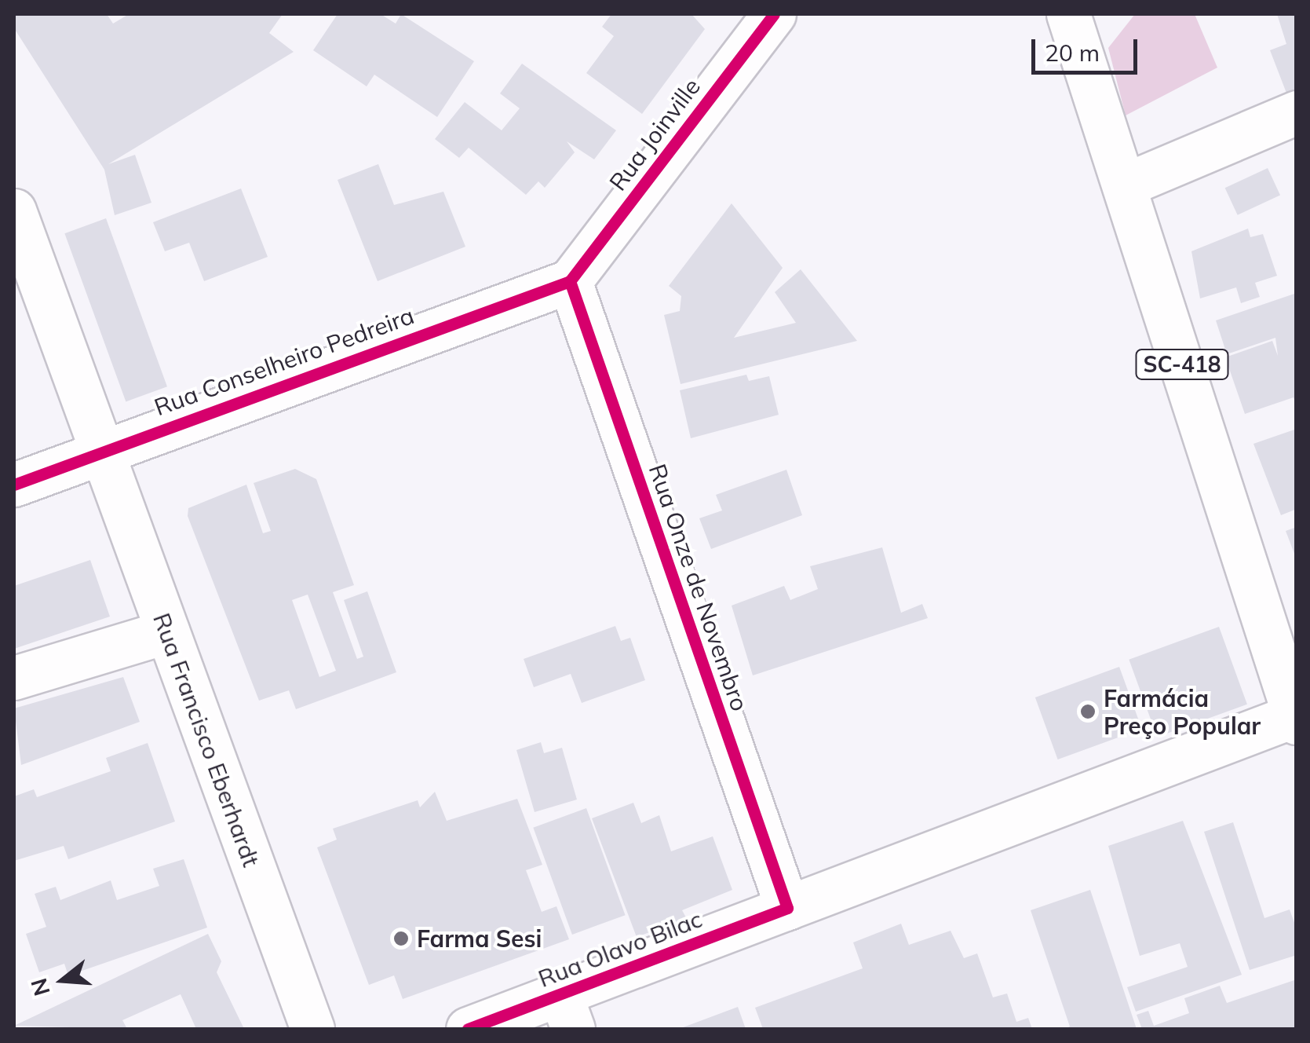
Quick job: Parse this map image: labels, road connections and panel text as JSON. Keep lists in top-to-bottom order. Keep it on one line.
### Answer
{"streets":{"main road":["Rua Joinville","Rua Conselheiro Pedreira","SC-418","Rua Onze de Novembro","Rua Francisco Eberhardt","Rua Olavo Bilac"]},"crossings":[["Rua Joinville","Rua Conselheiro Pedreira"],["Rua Joinville","Rua Onze de Novembro"],["Rua Conselheiro Pedreira","Rua Onze de Novembro"],["Rua Conselheiro Pedreira","Rua Francisco Eberhardt"],["SC-418","Rua Olavo Bilac"],["Rua Onze de Novembro","Rua Olavo Bilac"]],"places":["Farmácia Preço Popular","Farma Sesi"],"scale_bar":"20 m","north":"left"}
